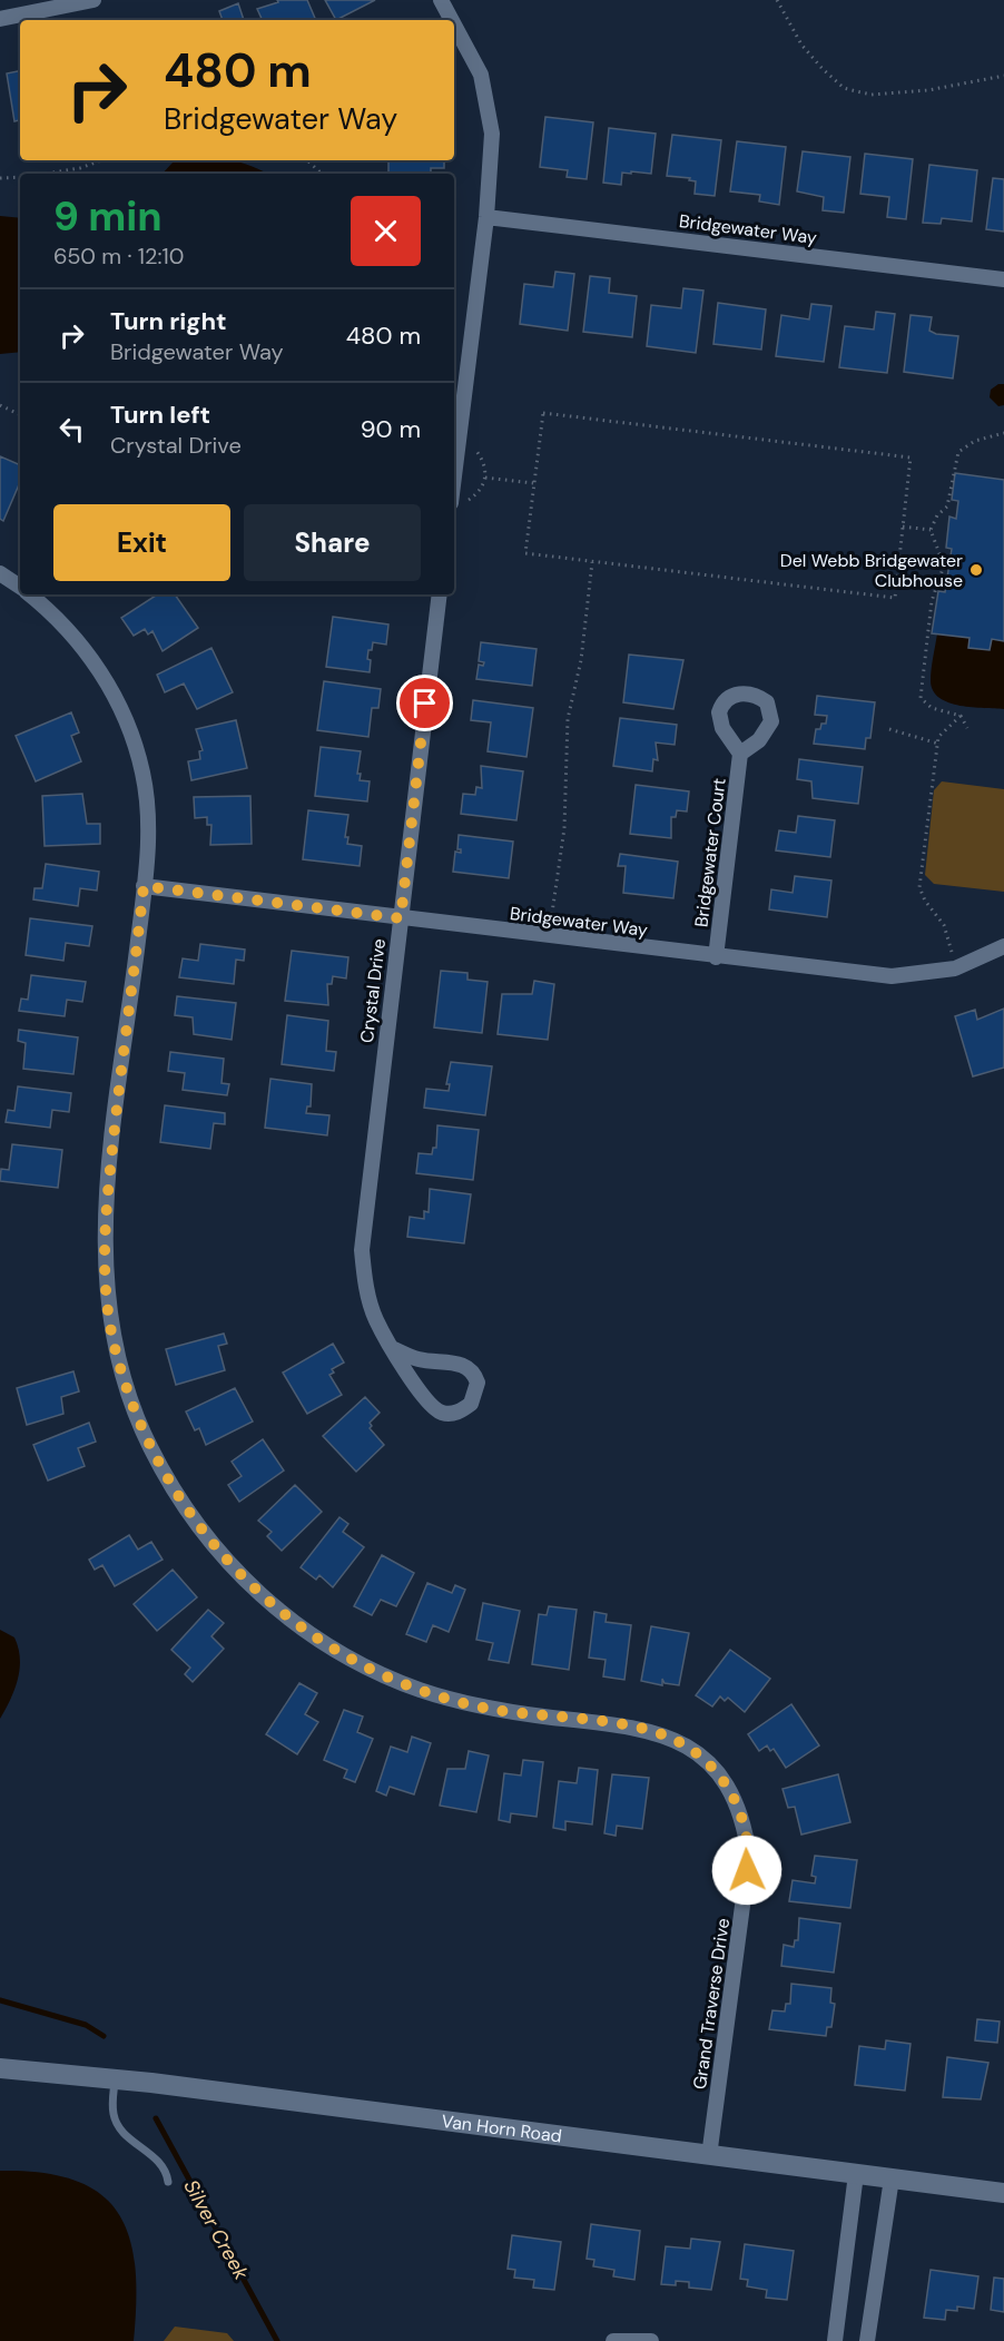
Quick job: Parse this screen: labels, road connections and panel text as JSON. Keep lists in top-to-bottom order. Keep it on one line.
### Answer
{"streets":{"street":["Bridgewater Way","Bridgewater Court","Crystal Drive","Grand Traverse Drive","Van Horn Road"]},"crossings":[["Bridgewater Way","Bridgewater Court"],["Bridgewater Way","Crystal Drive"],["Bridgewater Way","Grand Traverse Drive"],["Grand Traverse Drive","Van Horn Road"]],"water":["Silver Creek"],"places":["Del Webb Bridgewater Clubhouse"],"page":{"turn":["480 m","Bridgewater Way"],"heading":["9 min","650 m · 12:10"],"list":[{"name":"Turn right","note":"Bridgewater Way","value":"480 m"},{"name":"Turn left","note":"Crystal Drive","value":"90 m"}],"buttons":["Exit","Share"]}}
